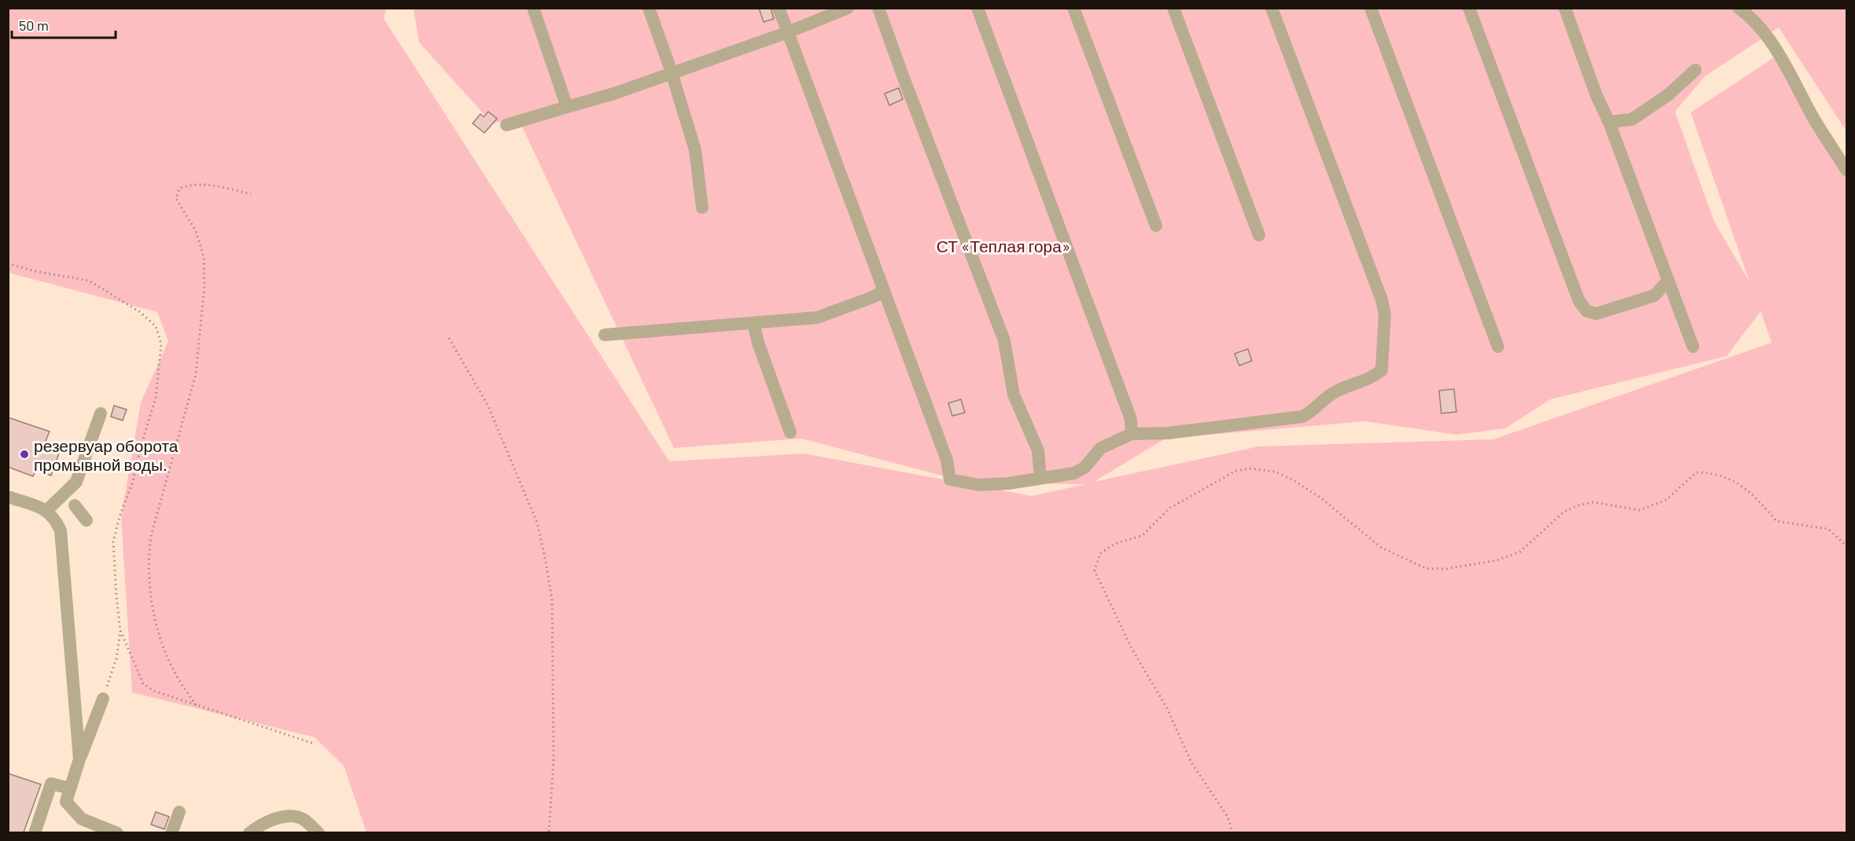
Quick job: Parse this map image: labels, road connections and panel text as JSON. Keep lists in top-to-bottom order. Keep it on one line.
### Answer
{"parks":["СТ «Теплая гора»"],"places":["резервуар оборота промывной воды."],"scale_bar":"50 m"}
